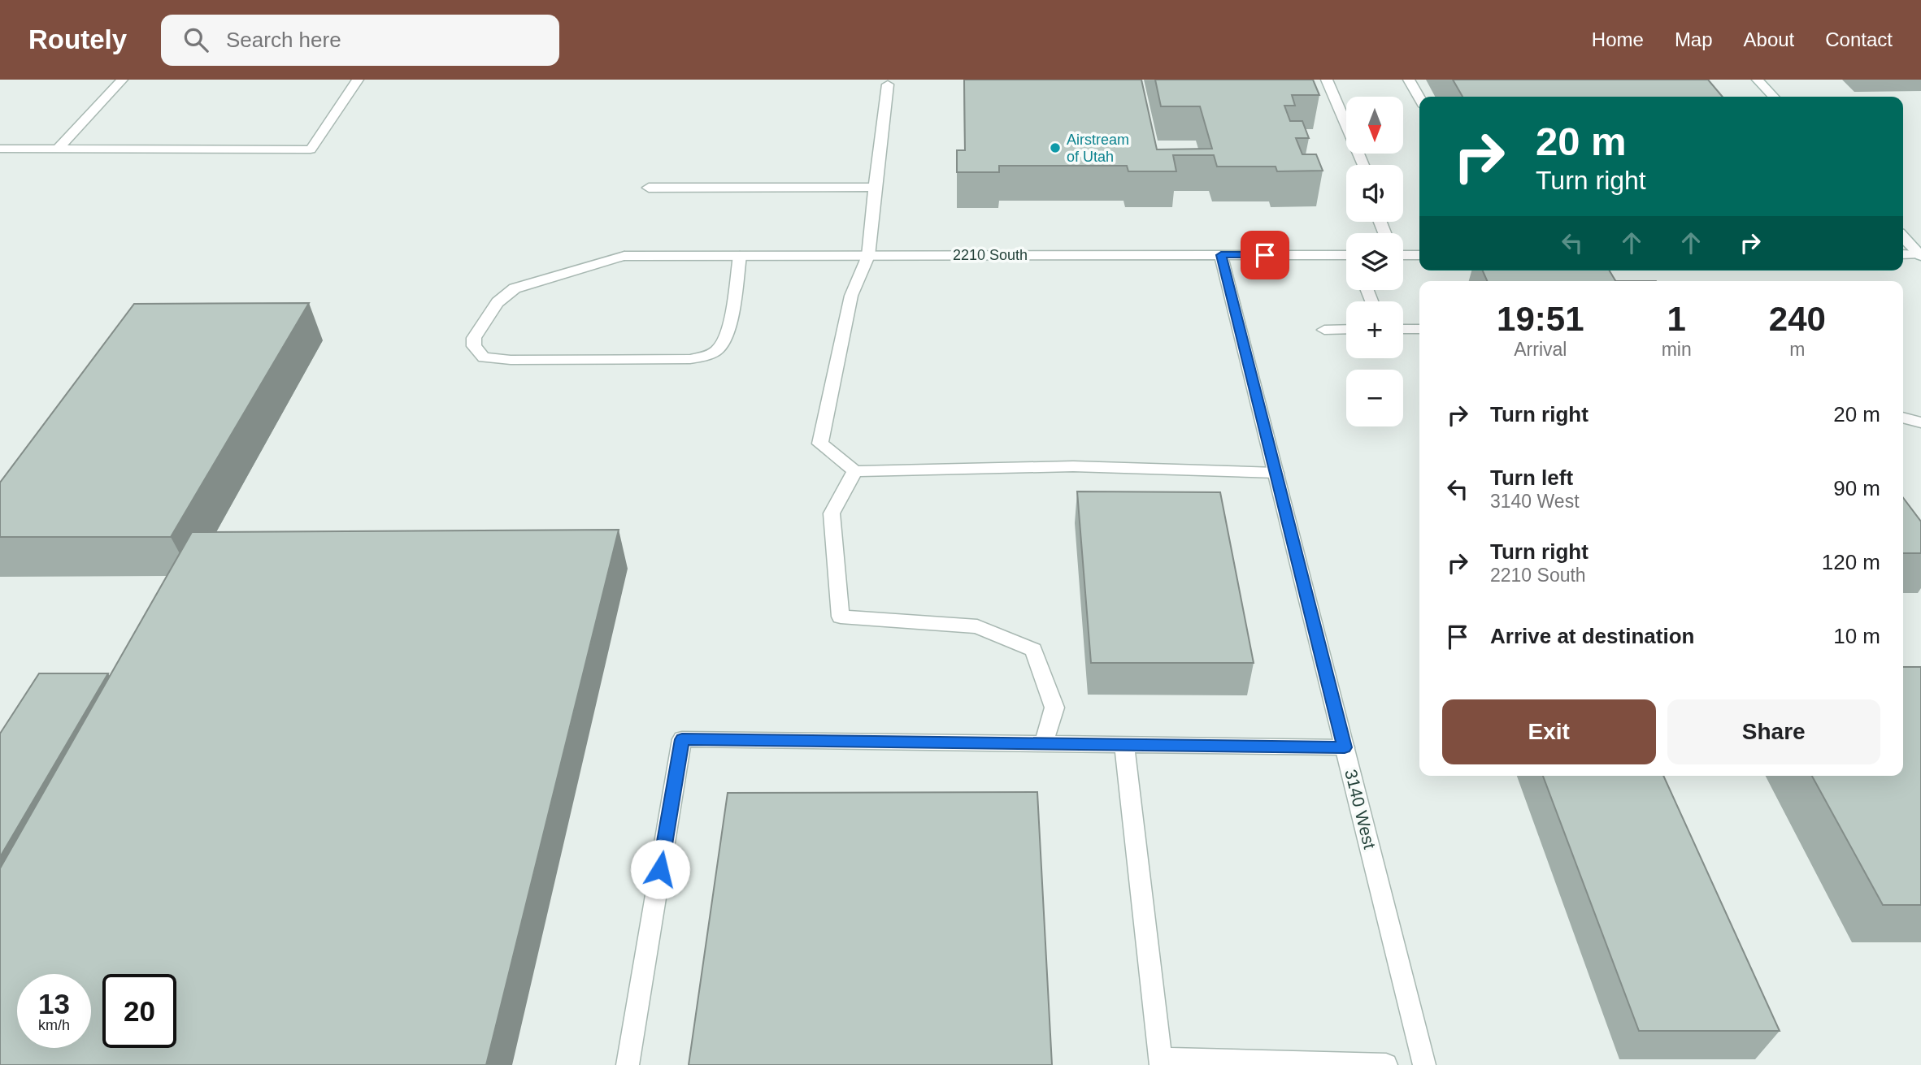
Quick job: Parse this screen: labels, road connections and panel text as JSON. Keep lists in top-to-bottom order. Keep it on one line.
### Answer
{"streets":{"street":["2210 South","3140 West"]},"crossings":[["2210 South","3140 West"]],"places":["Airstream of Utah"],"north":"bottom","page":{"header":"Routely","search":"Search here","nav":["Home","Map","About","Contact"],"map_buttons":["+","−"],"turn":["20 m","Turn right"],"eta":["19:51","Arrival","1","min","240","m"],"list":[{"name":"Turn right","value":"20 m"},{"name":"Turn left","note":"3140 West","value":"90 m"},{"name":"Turn right","note":"2210 South","value":"120 m"},{"name":"Arrive at destination","value":"10 m"}],"buttons":["Exit","Share"],"speed":"13 km/h","limit":"20"}}
